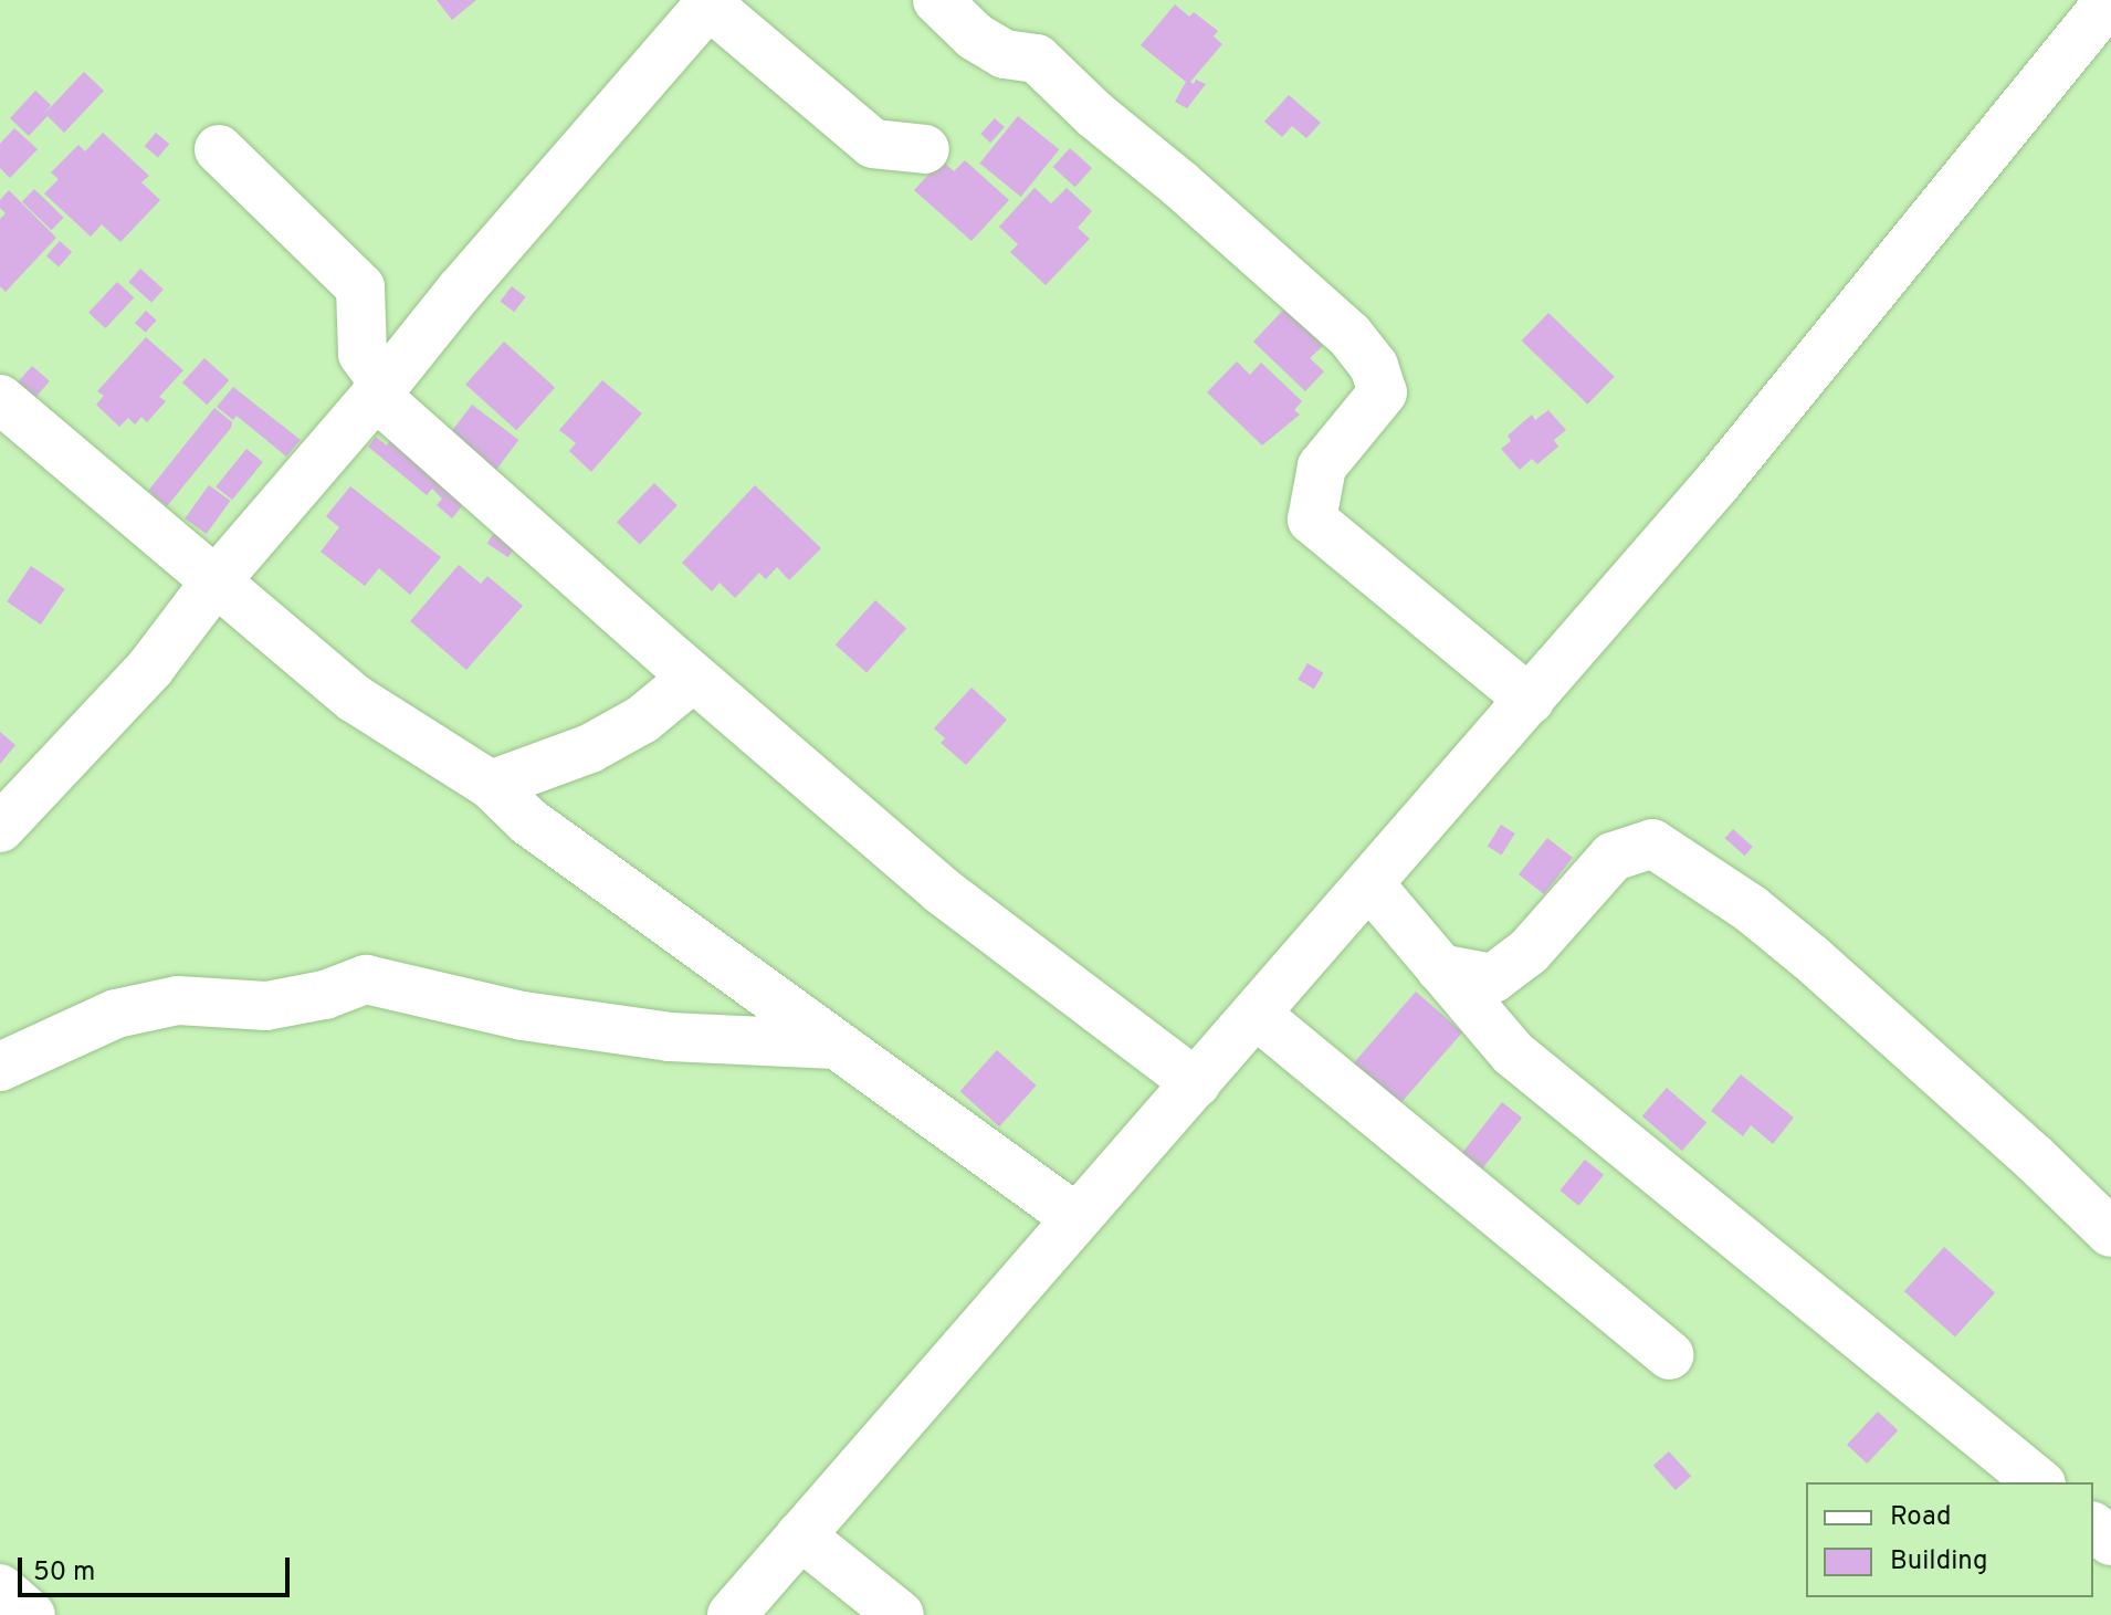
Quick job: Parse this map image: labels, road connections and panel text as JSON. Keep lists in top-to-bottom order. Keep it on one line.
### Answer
{"legend":["Road","Building"],"scale_bar":"50 m"}
